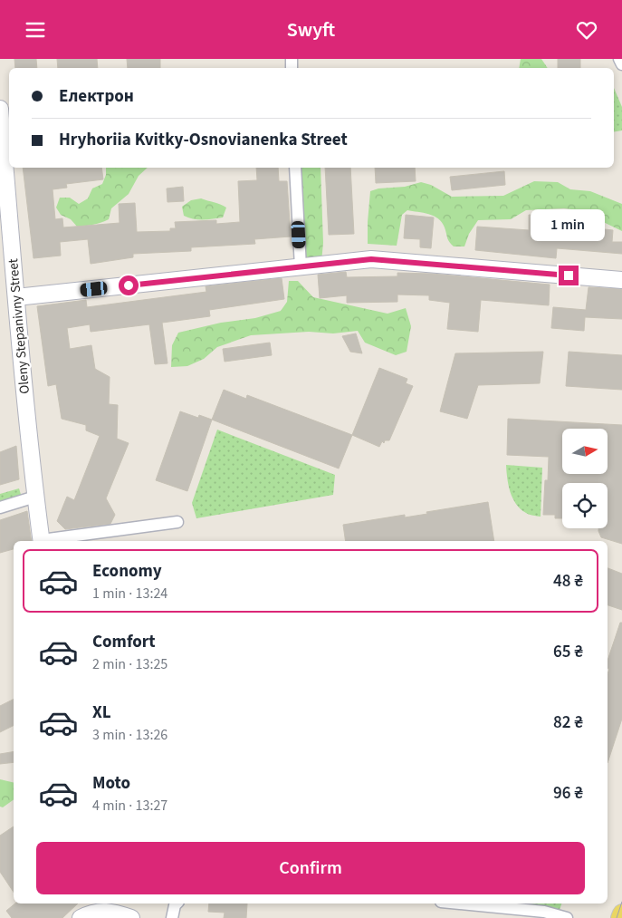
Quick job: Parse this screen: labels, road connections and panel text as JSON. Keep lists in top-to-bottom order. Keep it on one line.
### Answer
{"streets":{"street":["Oleny Stepanivny Street"]},"north":"right","page":{"header":"Swyft","banner":["Електрон","Hryhoriia Kvitky-Osnovianenka Street"],"bubble":"1 min","list":[{"name":"Economy","note":"1 min · 13:24","value":"48 ₴"},{"name":"Comfort","note":"2 min · 13:25","value":"65 ₴"},{"name":"XL","note":"3 min · 13:26","value":"82 ₴"},{"name":"Moto","note":"4 min · 13:27","value":"96 ₴"}],"buttons":"Confirm"}}
